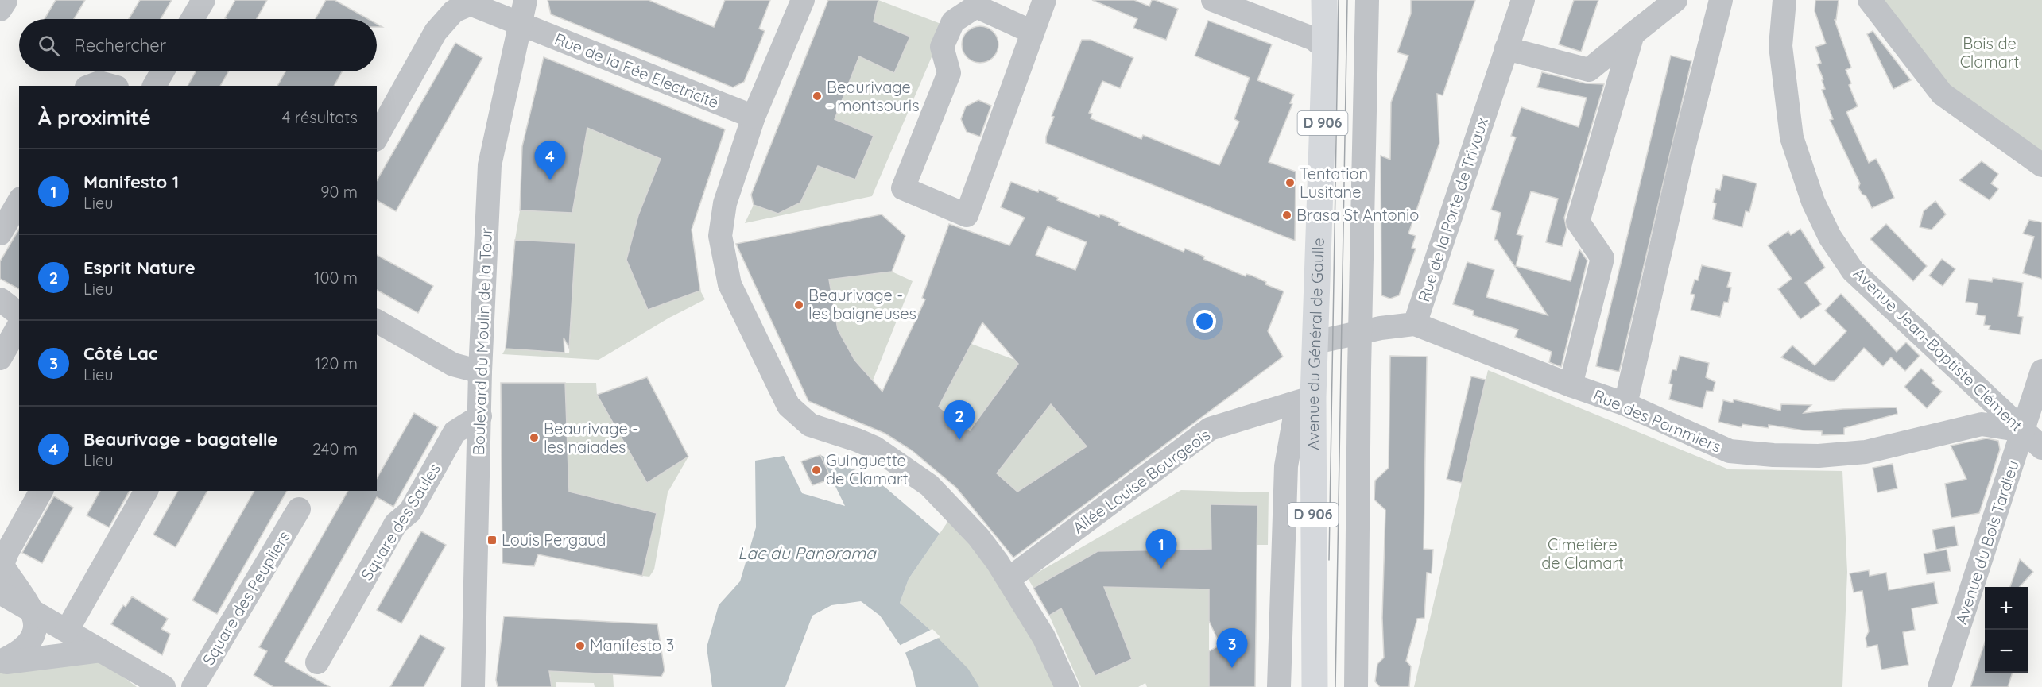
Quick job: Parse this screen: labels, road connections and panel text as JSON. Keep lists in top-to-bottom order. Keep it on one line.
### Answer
{"streets":{"main road":["D 906","Avenue du Général de Gaulle"],"street":["Rue de la Fée Electricité","Rue de la Porte de Trivaux","Boulevard du Moulin de la Tour","Avenue Jean-Baptiste Clément","Rue des Pommiers","Allée Louise Bourgeois","Square des Saules","Avenue du Bois Tardieu","Square des Peupliers"]},"crossings":[["Rue de la Fée Electricité","Boulevard du Moulin de la Tour"],["Rue de la Porte de Trivaux","Rue des Pommiers"],["Boulevard du Moulin de la Tour","Square des Saules"],["Avenue du Général de Gaulle","Allée Louise Bourgeois"],["Avenue Jean-Baptiste Clément","Rue des Pommiers"],["Avenue Jean-Baptiste Clément","Avenue du Bois Tardieu"],["Rue des Pommiers","Avenue du Bois Tardieu"]],"water":["Lac du Panorama"],"parks":["Bois de Clamart","Cimetière de Clamart"],"places":{"other":["Beaurivage - montsouris","Tentation Lusitane","Brasa St Antonio","Beaurivage - les baigneuses","Beaurivage - les naiades","Guinguette de Clamart","Manifesto 3"],"transit":["Louis Pergaud"]},"page":{"search":"Rechercher","heading":["À proximité","4 résultats"],"pins":["4","2","1","3"],"list":[{"mark":"1","name":"Manifesto 1","note":"Lieu","value":"90 m"},{"mark":"2","name":"Esprit Nature","note":"Lieu","value":"100 m"},{"mark":"3","name":"Côté Lac","note":"Lieu","value":"120 m"},{"mark":"4","name":"Beaurivage - bagatelle","note":"Lieu","value":"240 m"}],"map_buttons":["+","−"]}}
